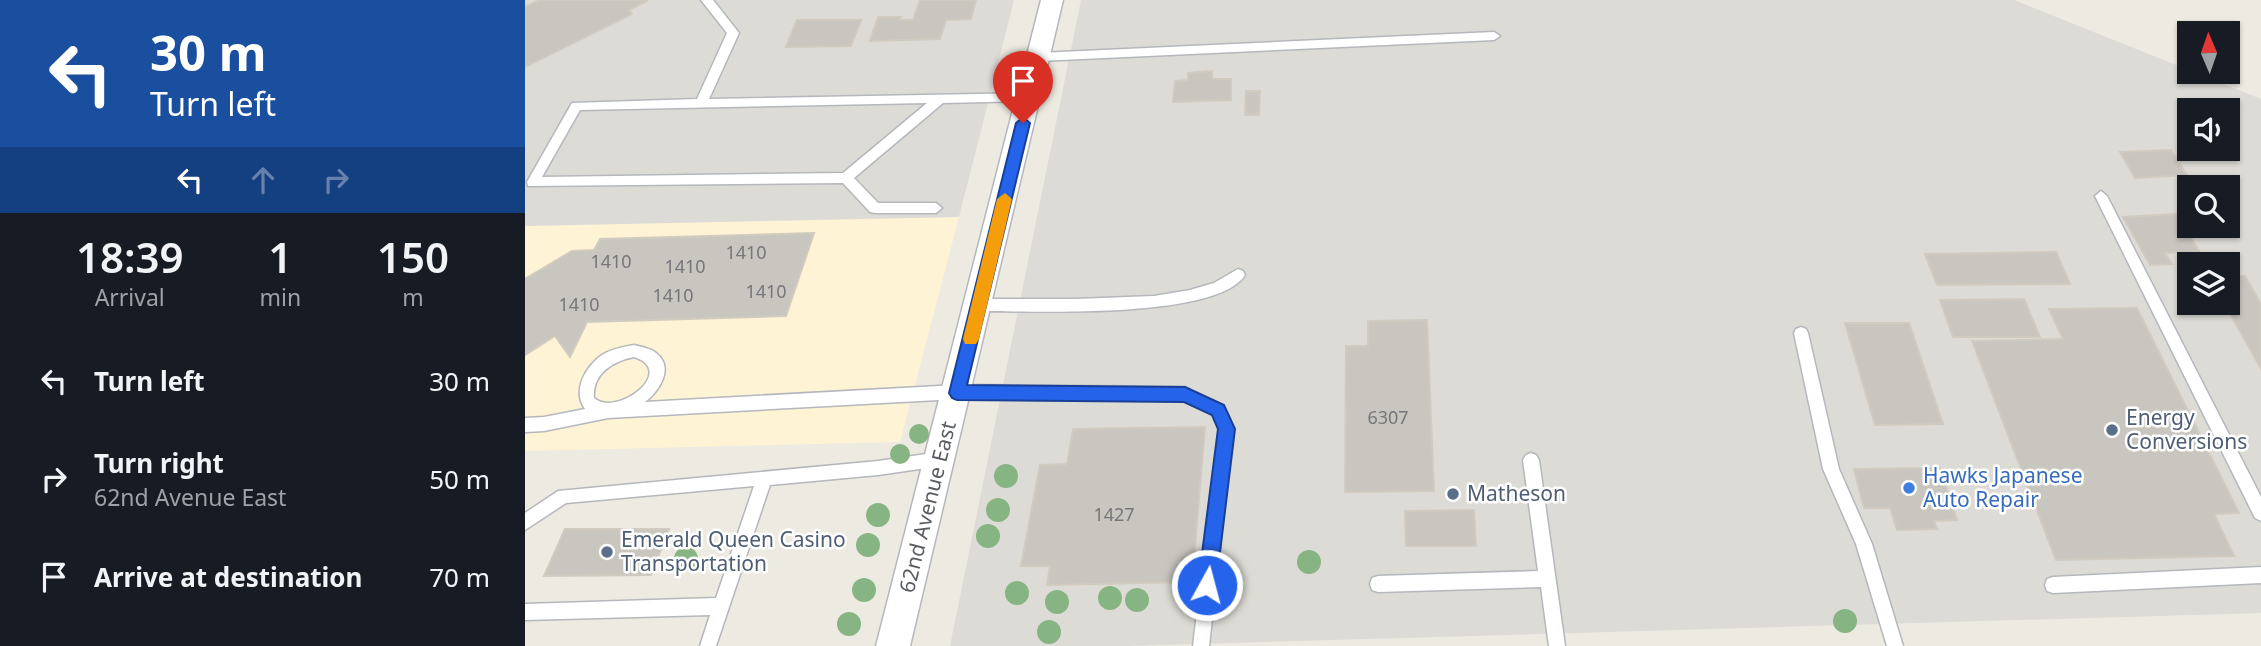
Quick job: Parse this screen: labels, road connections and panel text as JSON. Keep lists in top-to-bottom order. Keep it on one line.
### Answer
{"streets":{"street":["62nd Avenue East"]},"places":["Energy Conversions","Hawks Japanese Auto Repair","Matheson","Emerald Queen Casino Transportation"],"house_numbers":["1410","1410","1410","1410","1410","1410","6307","1427"],"north":"top","page":{"turn":["30 m","Turn left"],"eta":["18:39","Arrival","1","min","150","m"],"list":[{"name":"Turn left","value":"30 m"},{"name":"Turn right","note":"62nd Avenue East","value":"50 m"},{"name":"Arrive at destination","value":"70 m"}]}}
